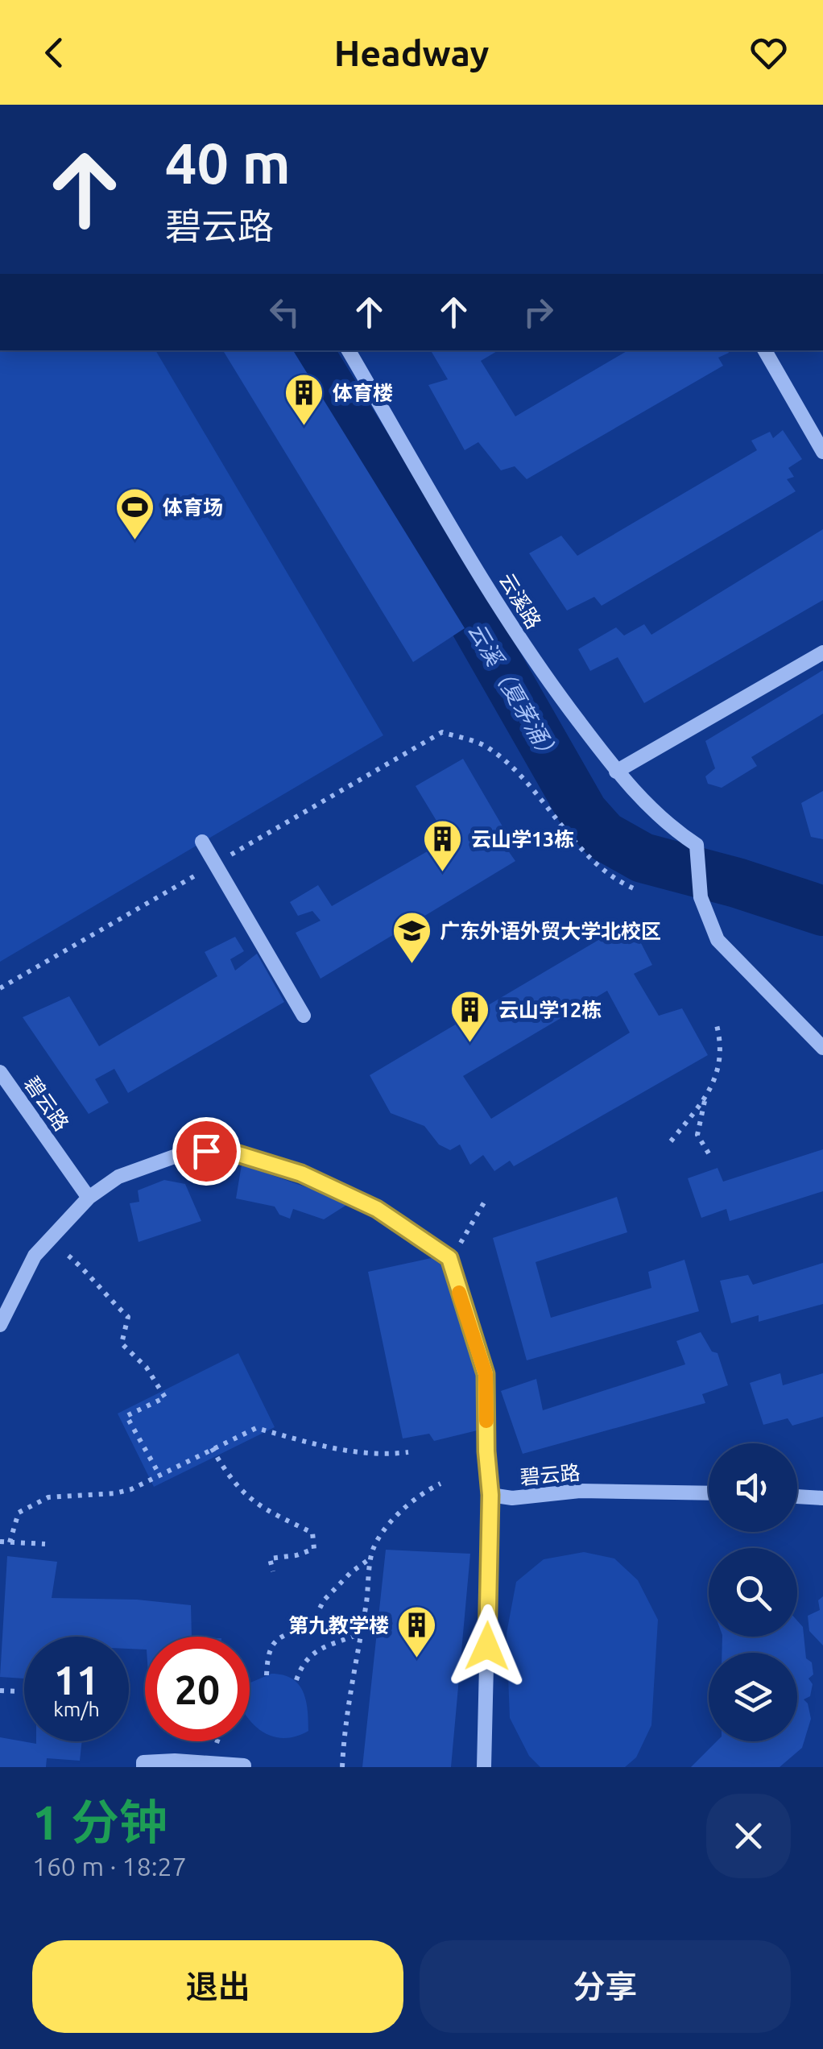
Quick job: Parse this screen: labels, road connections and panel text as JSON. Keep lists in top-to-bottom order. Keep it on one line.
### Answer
{"streets":{"lane":["云溪路","碧云路"]},"water":["云溪（夏茅涌）"],"places":{"building":["体育楼","云山学13栋","云山学12栋","第九教学楼"],"sports":["体育场"],"school or university":["广东外语外贸大学北校区"]},"page":{"header":"Headway","turn":["40 m","碧云路"],"speed":"11 km/h","limit":"20","heading":["1 分钟","160 m · 18:27"],"buttons":["退出","分享"]}}
